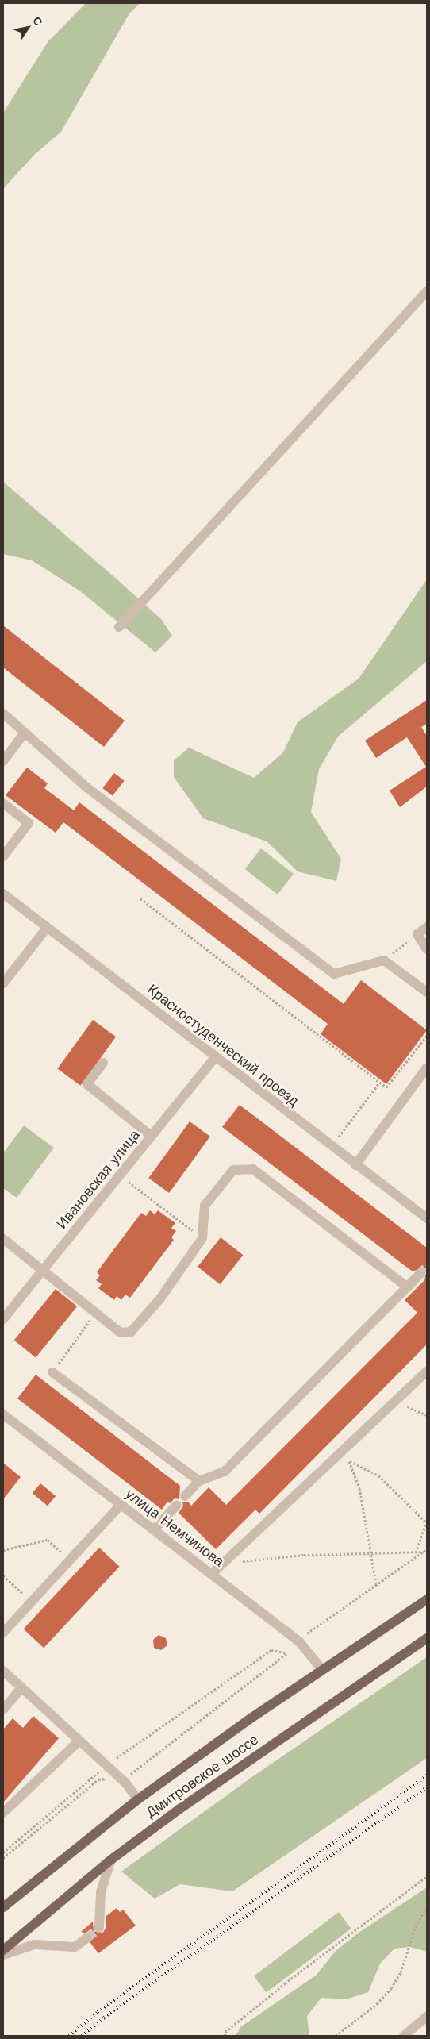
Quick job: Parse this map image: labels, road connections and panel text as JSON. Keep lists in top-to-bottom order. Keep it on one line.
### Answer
{"streets":{"main road":["Дмитровское шоссе"],"street":["Красностуденческий проезд","Ивановская улица","улица Немчинова"]},"crossings":[["Красностуденческий проезд","Ивановская улица"],["улица Немчинова","Дмитровское шоссе"]],"north":"top right"}
